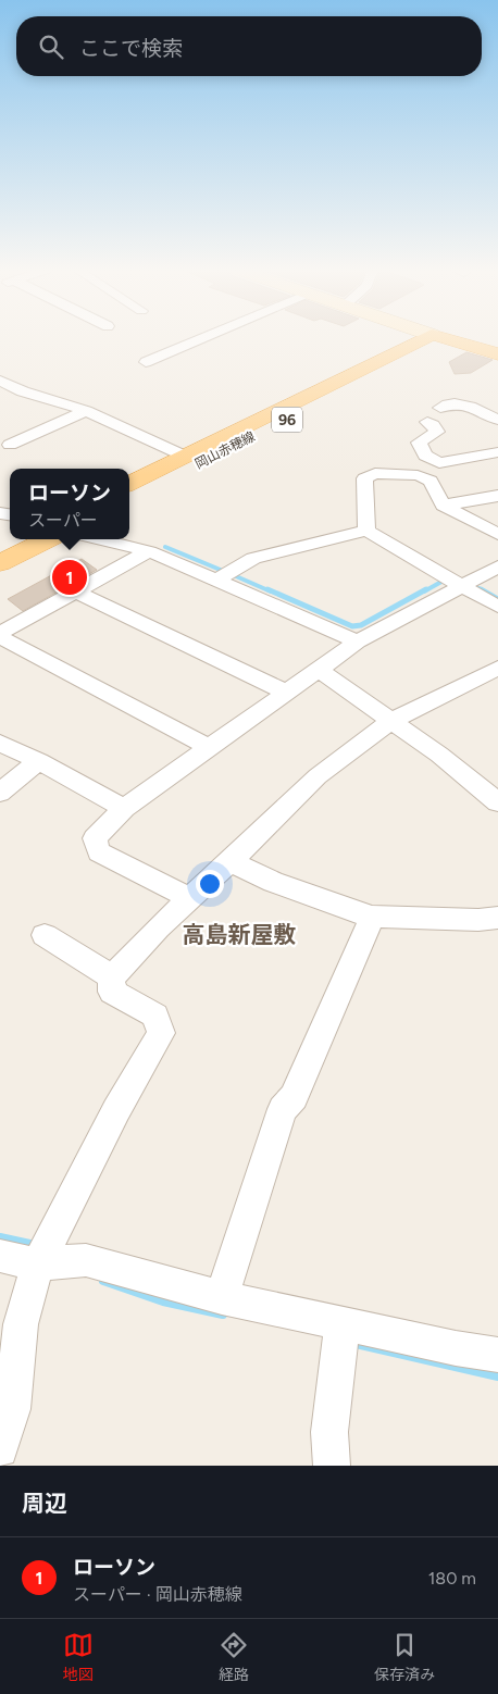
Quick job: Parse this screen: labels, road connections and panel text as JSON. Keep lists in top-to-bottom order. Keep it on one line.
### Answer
{"streets":{"main road":["96","岡山赤穂線"]},"districts":["高島新屋敷"],"page":{"search":"ここで検索","popup":["ローソン","スーパー"],"pins":"1","heading":"周辺","list":[{"mark":"1","name":"ローソン","note":"スーパー · 岡山赤穂線","value":"180 m"}],"nav":["地図","経路","保存済み"]}}
